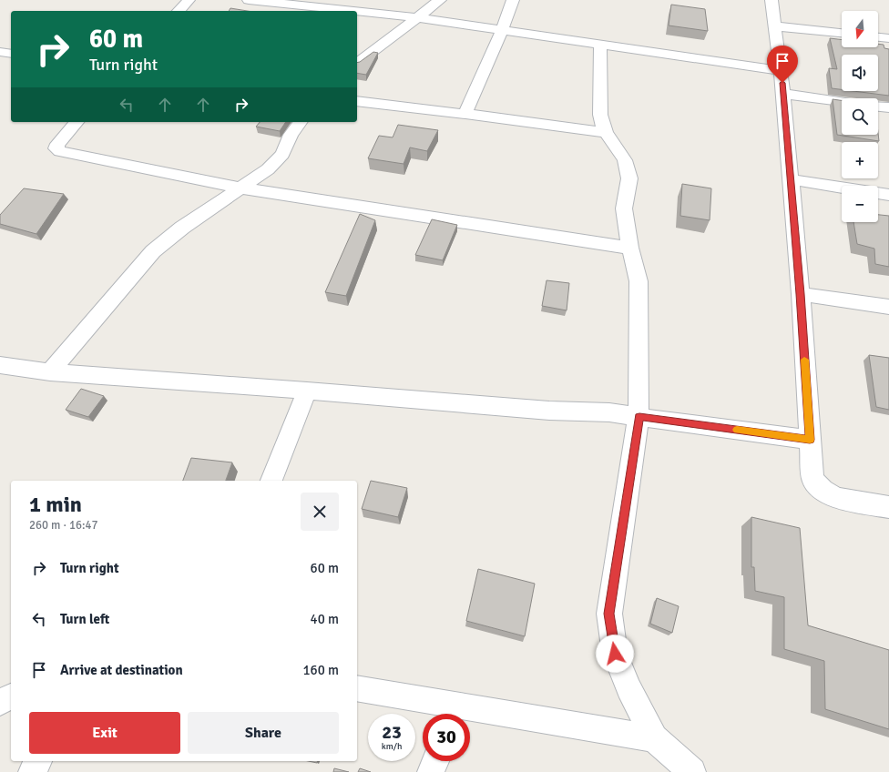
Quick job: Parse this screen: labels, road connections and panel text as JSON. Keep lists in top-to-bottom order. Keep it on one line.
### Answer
{"north":"bottom","page":{"map_buttons":["+","−"],"turn":["60 m","Turn right"],"heading":["1 min","260 m · 16:47"],"list":[{"name":"Turn right","value":"60 m"},{"name":"Turn left","value":"40 m"},{"name":"Arrive at destination","value":"160 m"}],"buttons":["Exit","Share"],"speed":"23 km/h","limit":"30"}}
